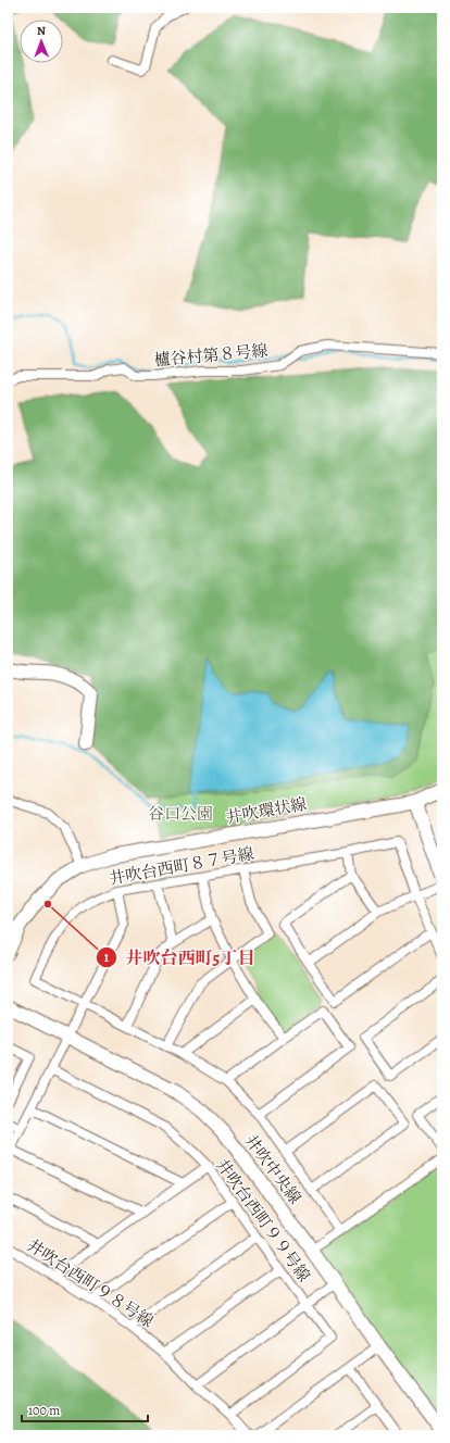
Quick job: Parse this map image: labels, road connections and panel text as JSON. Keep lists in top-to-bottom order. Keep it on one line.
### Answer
{"streets":{"street":["櫨谷村第８号線","井吹環状線","井吹台西町８７号線","井吹中央線","井吹台西町９９号線","井吹台西町９８号線"]},"crossings":[["井吹台西町９９号線","井吹台西町９８号線"]],"parks":["谷口公園"],"places":["井吹台西町5丁目"],"scale_bar":"100 m","north":"top"}
